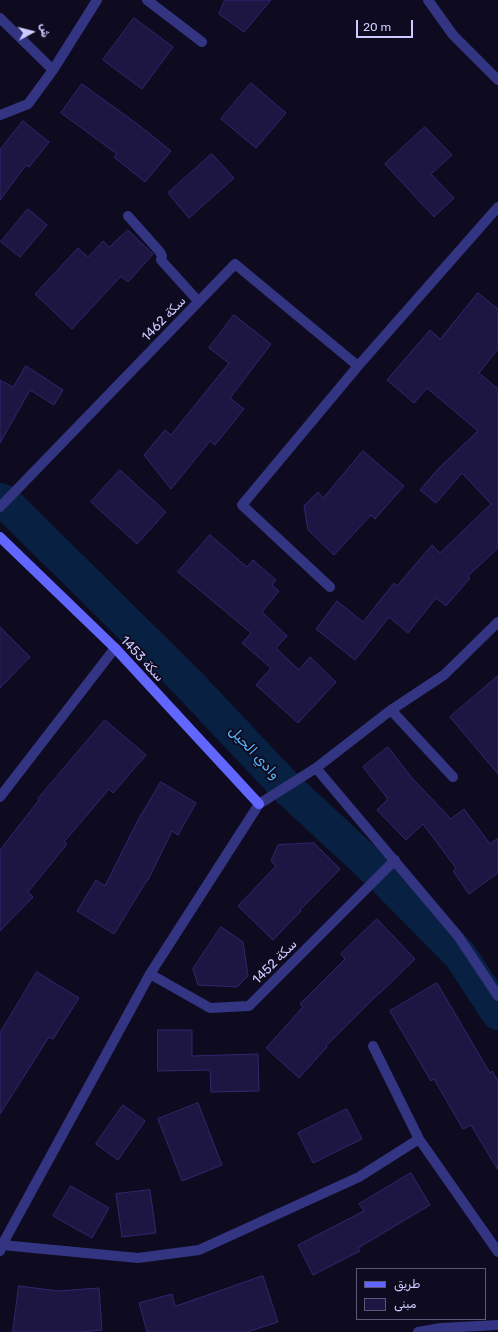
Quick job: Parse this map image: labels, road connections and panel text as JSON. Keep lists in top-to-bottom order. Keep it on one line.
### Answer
{"streets":{"street":["سكة 1462","سكة 1453","سكة 1452"]},"water":["وادي الحيل"],"legend":["طريق","مبنى"],"scale_bar":"20 m","north":"right"}
